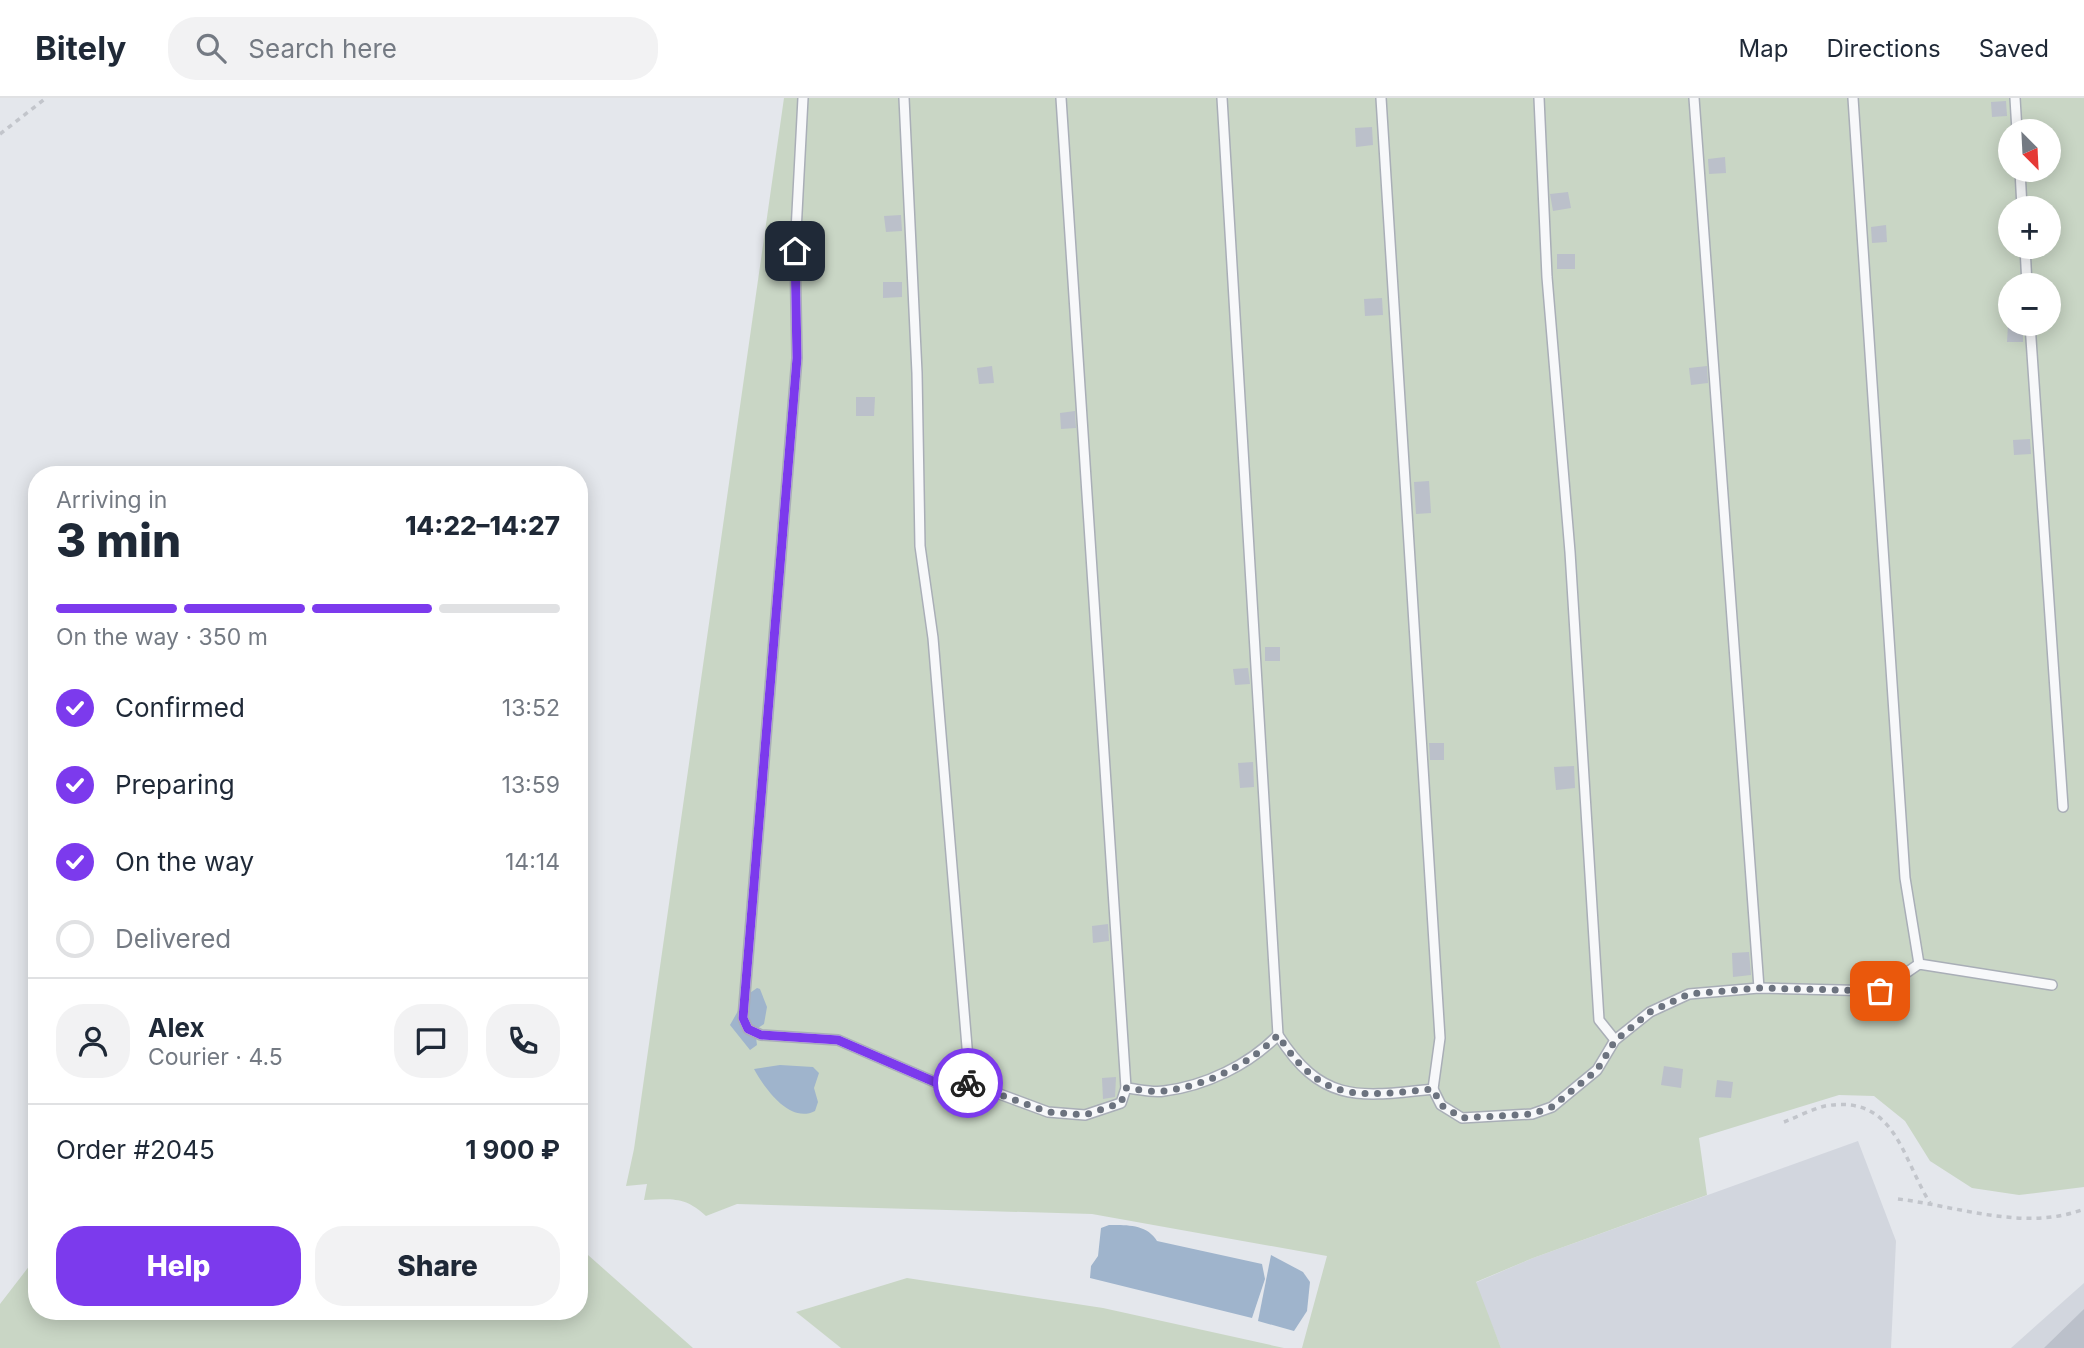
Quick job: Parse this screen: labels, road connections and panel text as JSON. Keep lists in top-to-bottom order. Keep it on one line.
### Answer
{"north":"bottom right","page":{"header":"Bitely","search":"Search here","nav":["Map","Directions","Saved"],"map_buttons":["+","−"],"heading":["3 min","Arriving in","14:22–14:27"],"panel":["Alex","Courier · 4.5","Order #2045","1 900 ₽"],"bar":"On the way · 350 m","list":[["Confirmed","13:52"],["Preparing","13:59"],["On the way","14:14"],"Delivered"],"buttons":["Help","Share"]}}
